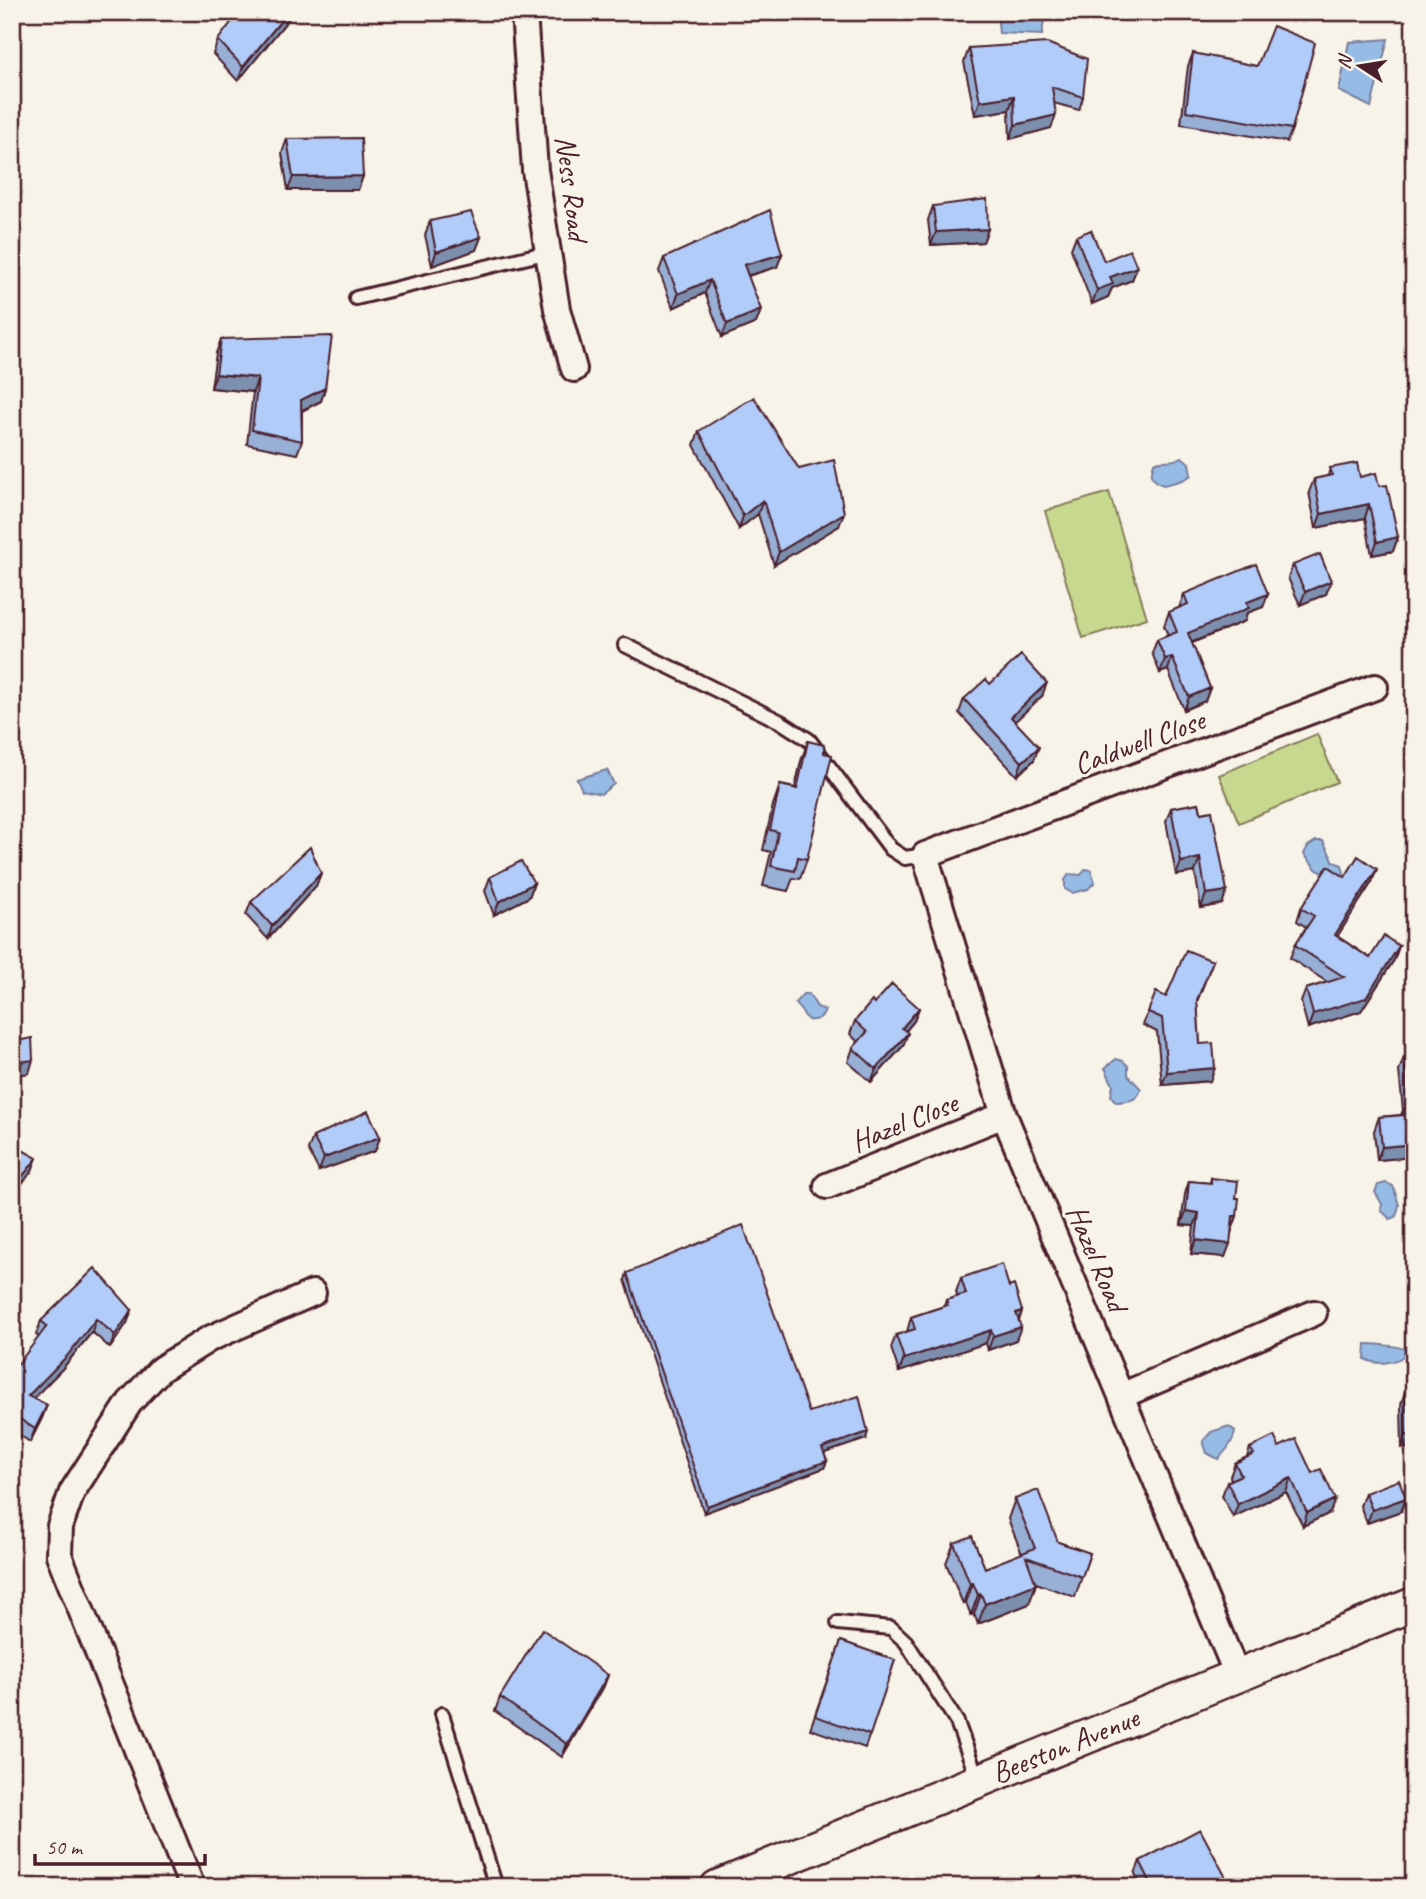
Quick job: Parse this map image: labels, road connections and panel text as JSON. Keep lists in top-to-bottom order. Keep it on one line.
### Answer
{"streets":{"street":["Ness Road","Caldwell Close","Hazel Close","Hazel Road","Beeston Avenue"]},"crossings":[["Caldwell Close","Hazel Road"],["Hazel Close","Hazel Road"],["Hazel Road","Beeston Avenue"]],"scale_bar":"50 m","north":"left"}
